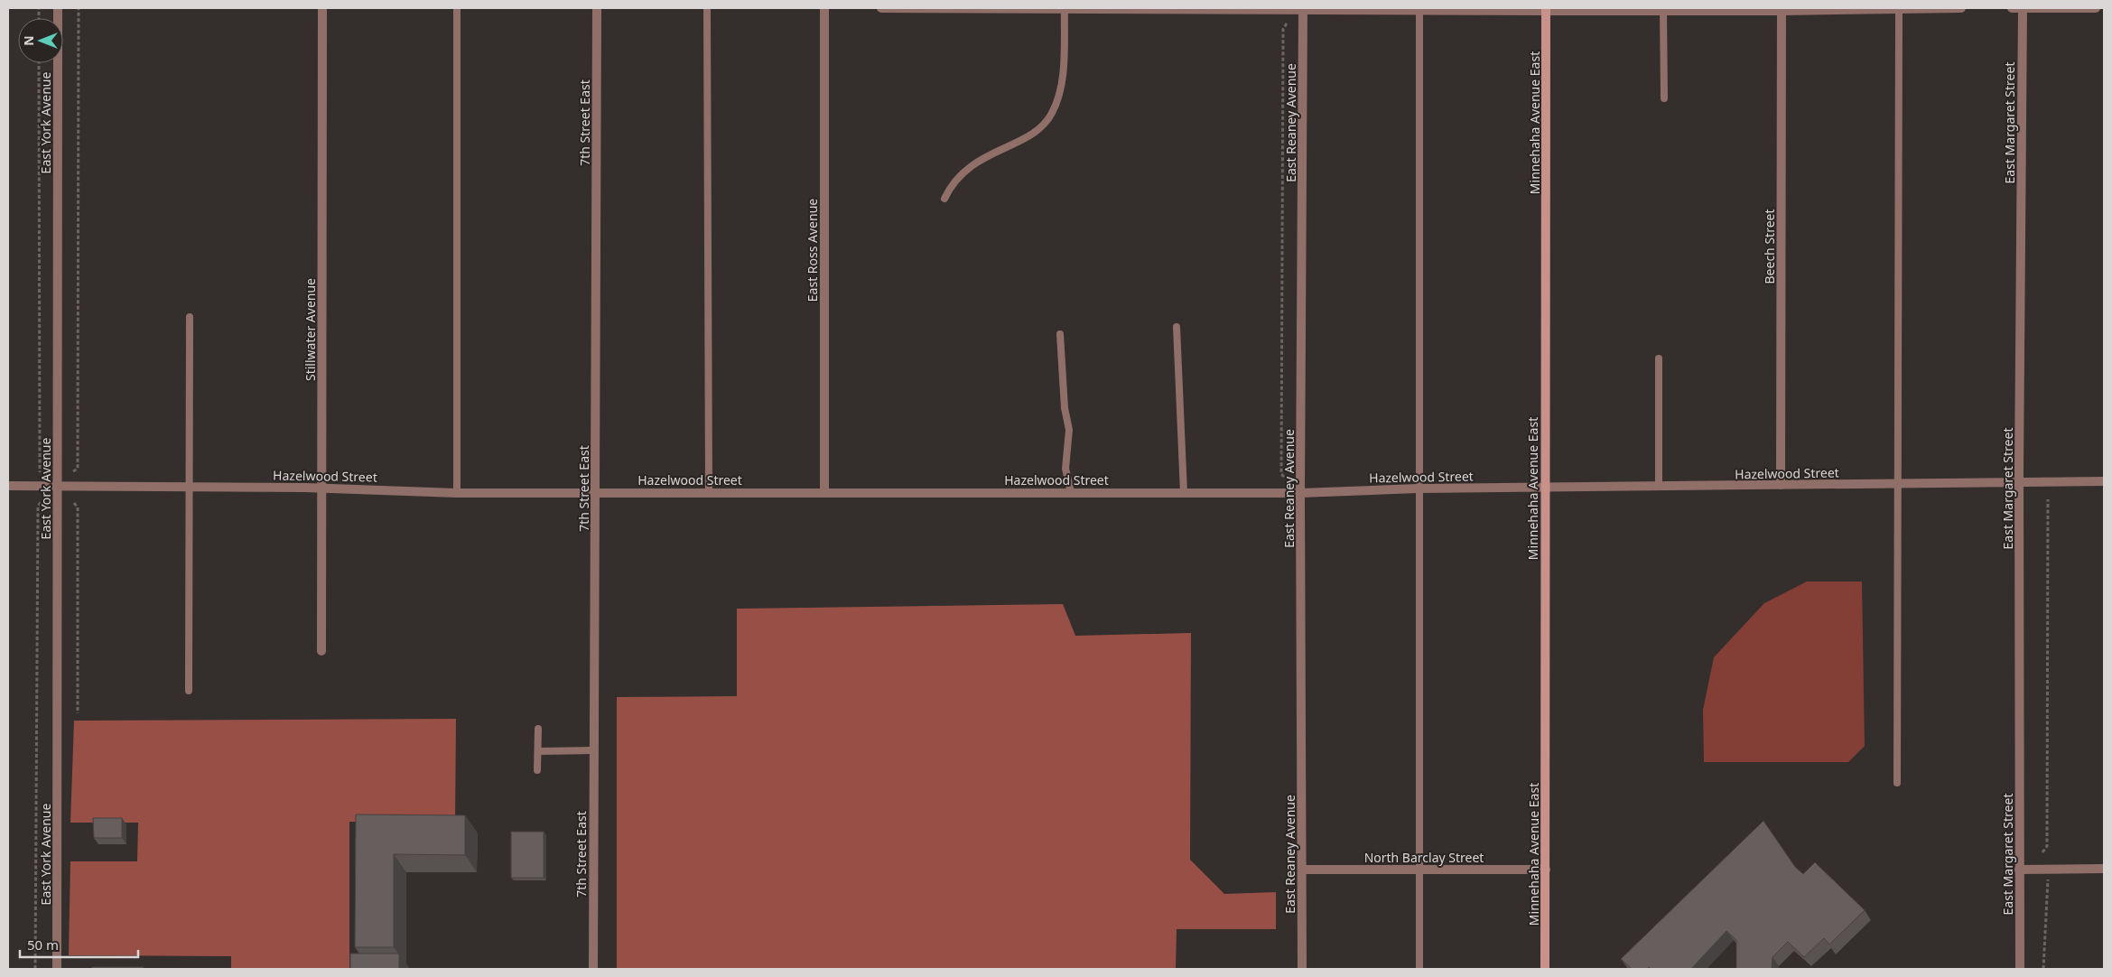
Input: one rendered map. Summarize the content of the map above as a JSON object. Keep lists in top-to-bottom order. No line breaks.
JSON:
{"streets":{"main road":["Minnehaha Avenue East"],"street":["East York Avenue","7th Street East","East Reaney Avenue","East Margaret Street","Beech Street","East Ross Avenue","Stillwater Avenue","Hazelwood Street","North Barclay Street"]},"crossings":[["East York Avenue","Hazelwood Street"],["7th Street East","Hazelwood Street"],["East Reaney Avenue","Hazelwood Street"],["East Reaney Avenue","North Barclay Street"],["Minnehaha Avenue East","Hazelwood Street"],["Minnehaha Avenue East","North Barclay Street"],["East Margaret Street","Hazelwood Street"],["Beech Street","Hazelwood Street"],["East Ross Avenue","Hazelwood Street"],["Stillwater Avenue","Hazelwood Street"]],"scale_bar":"50 m","north":"left"}
